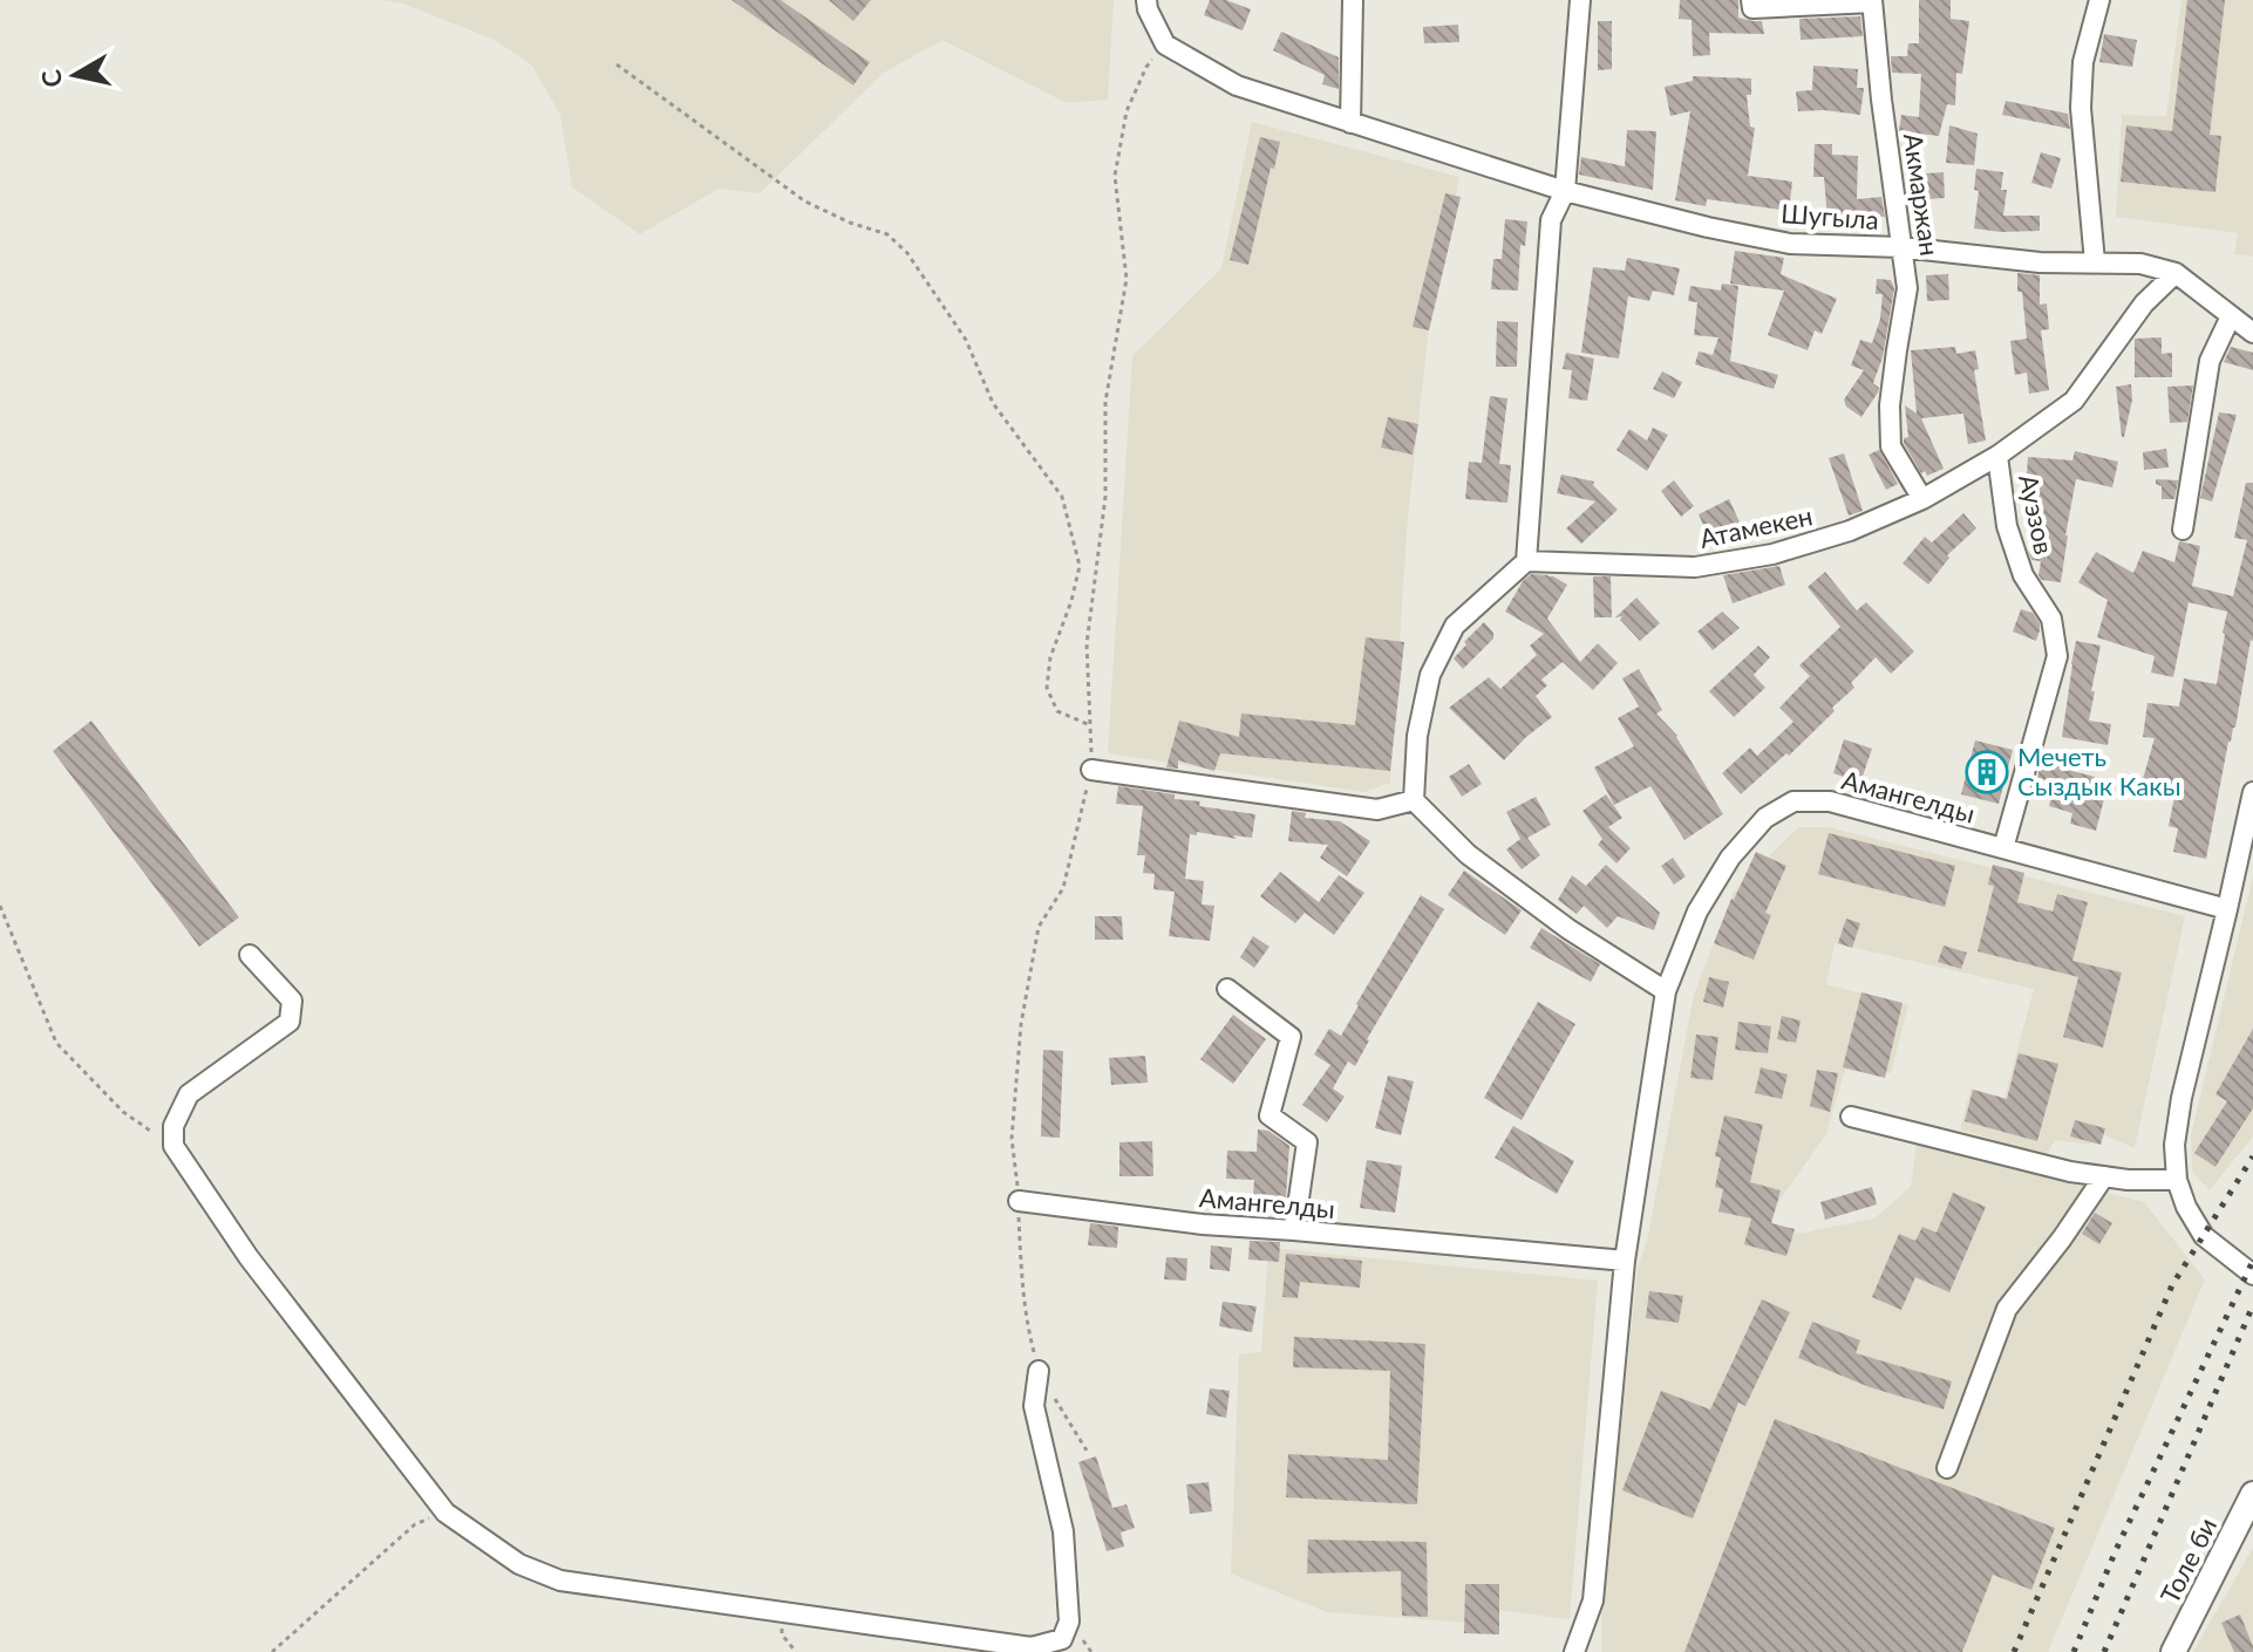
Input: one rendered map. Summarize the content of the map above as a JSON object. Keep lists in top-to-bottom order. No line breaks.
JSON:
{"streets":{"main road":["Толе би"],"street":["Акмаржан","Шугыла","Ауэзов","Атамекен","Амангелды"]},"crossings":[["Акмаржан","Шугыла"],["Акмаржан","Атамекен"],["Ауэзов","Атамекен"],["Ауэзов","Амангелды"]],"places":{"building":["Мечеть Сыздык Какы"]},"north":"left"}
